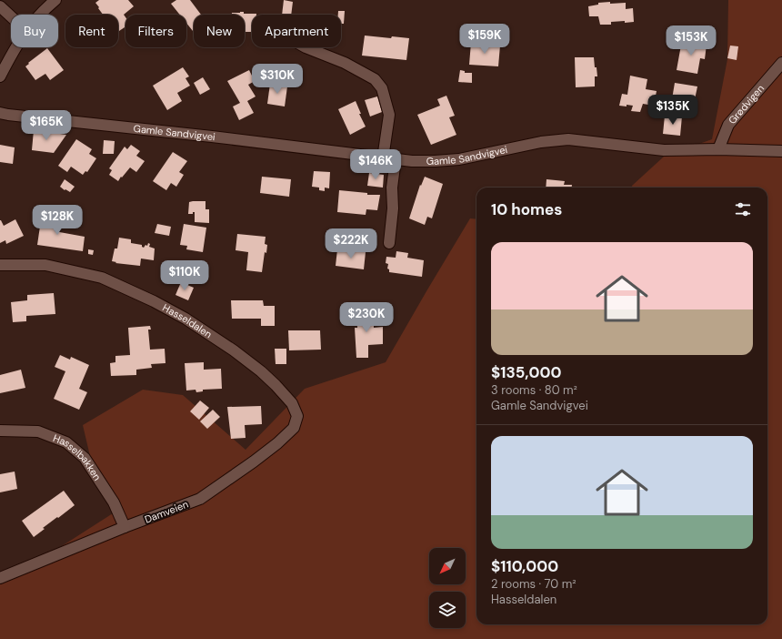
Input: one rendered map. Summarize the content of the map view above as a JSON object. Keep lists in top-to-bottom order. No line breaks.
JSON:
{"streets":{"street":["Grødvigen","Gamle Sandvigvei","Hasseldalen","Hasselbakken","Damveien"]},"crossings":[["Grødvigen","Gamle Sandvigvei"],["Hasseldalen","Damveien"],["Hasselbakken","Damveien"]],"north":"bottom left","page":{"chip":["Buy","Rent","Filters","New","Apartment"],"price":["$159K","$153K","$310K","$135K","$165K","$146K","$128K","$222K","$110K","$230K"],"heading":"10 homes","list":[{"name":"$135,000","note":"3 rooms · 80 m² · Gamle Sandvigvei"},{"name":"$110,000","note":"2 rooms · 70 m² · Hasseldalen"}]}}
